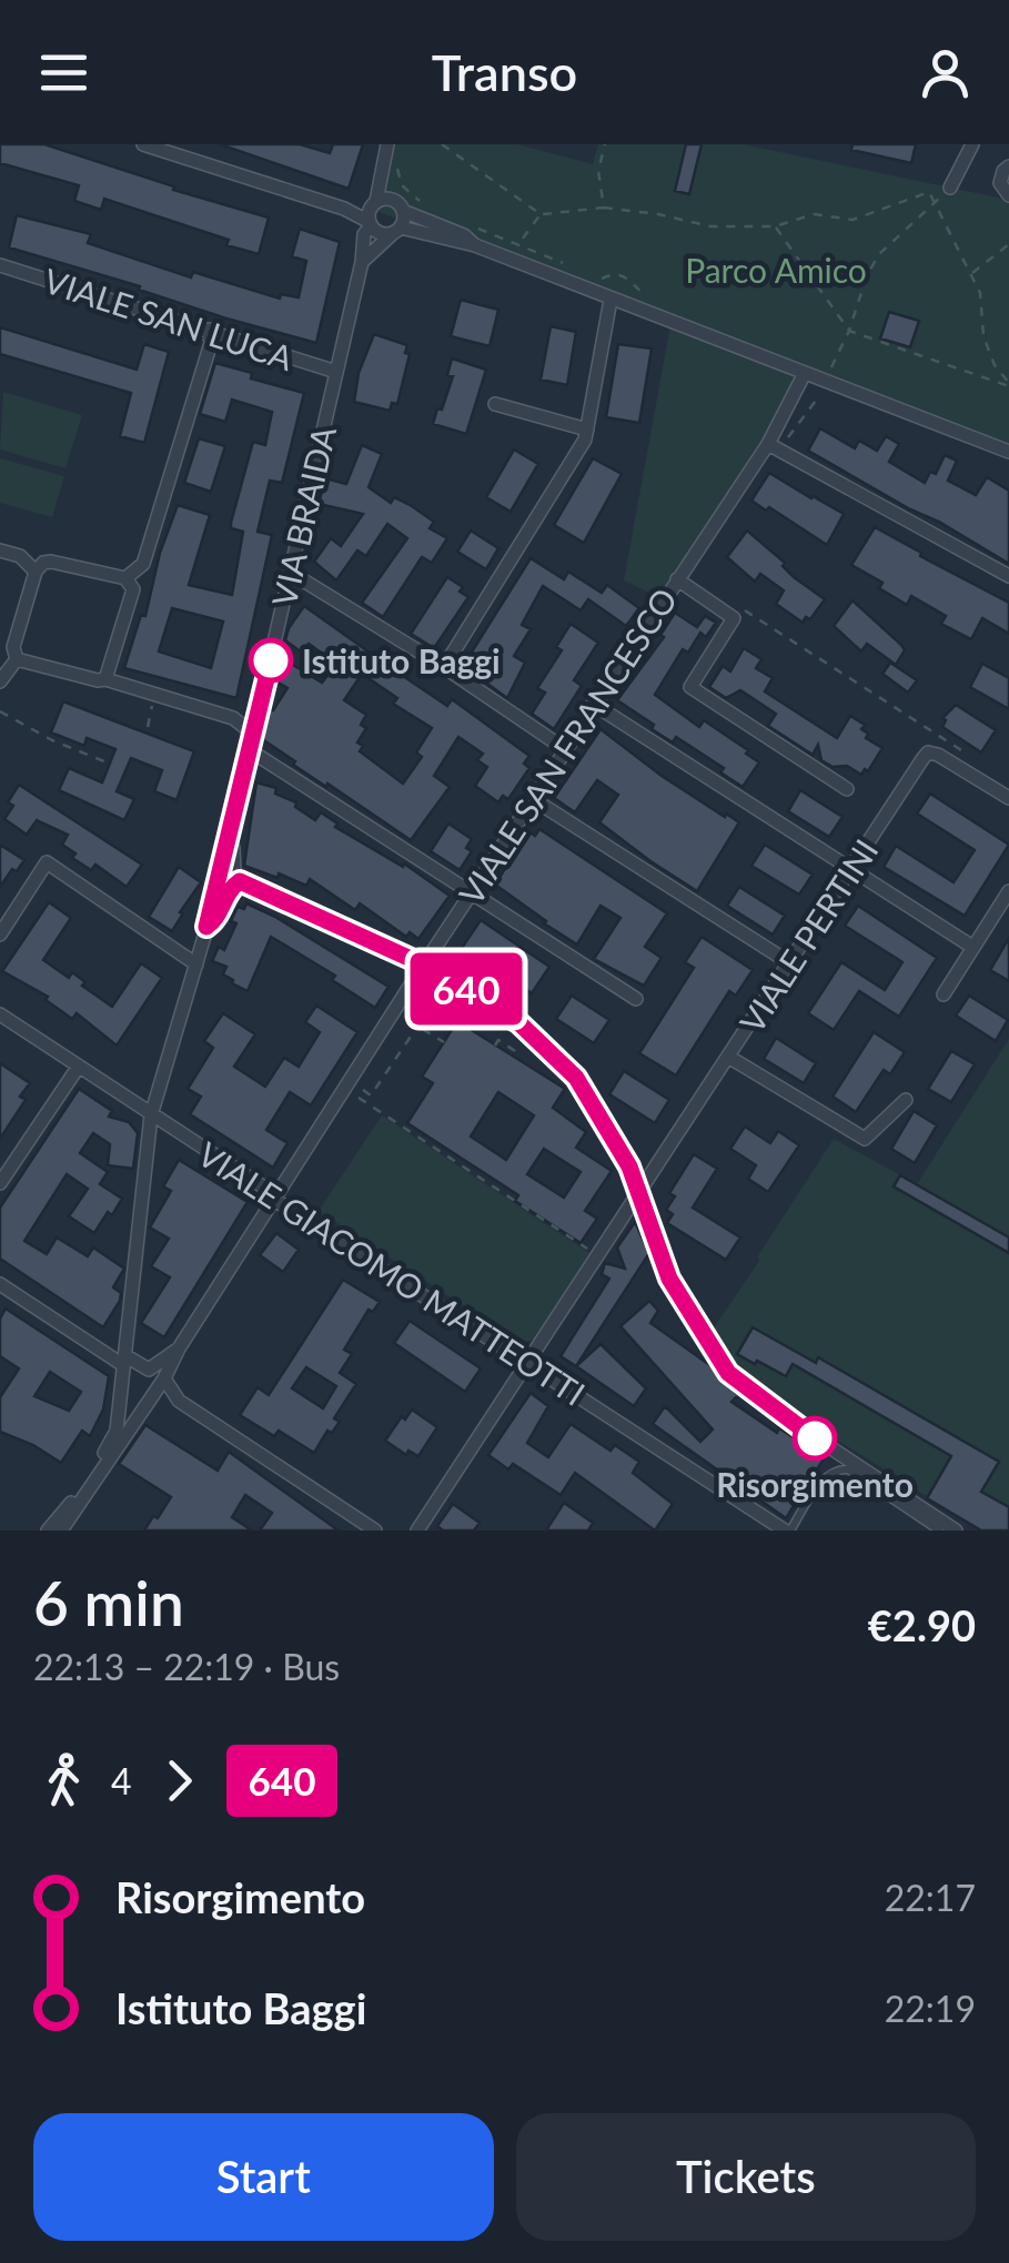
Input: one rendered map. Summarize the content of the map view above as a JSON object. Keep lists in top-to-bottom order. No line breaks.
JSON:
{"streets":{"street":["VIALE SAN LUCA","VIA BRAIDA","VIALE SAN FRANCESCO","VIALE PERTINI","VIALE GIACOMO MATTEOTTI"]},"crossings":[["VIALE SAN LUCA","VIA BRAIDA"],["VIA BRAIDA","VIALE SAN FRANCESCO"],["VIA BRAIDA","VIALE GIACOMO MATTEOTTI"],["VIALE SAN FRANCESCO","VIALE GIACOMO MATTEOTTI"],["VIALE PERTINI","VIALE GIACOMO MATTEOTTI"]],"parks":["Parco Amico"],"places":["Istituto Baggi","Risorgimento"],"lines":["bus line 640"],"page":{"header":"Transo","on_map":"640","heading":["6 min","22:13 – 22:19 · Bus","€2.90"],"legs":["4","640"],"list":[{"name":"Risorgimento","value":"22:17"},{"name":"Istituto Baggi","value":"22:19"}],"buttons":["Start","Tickets"]}}
